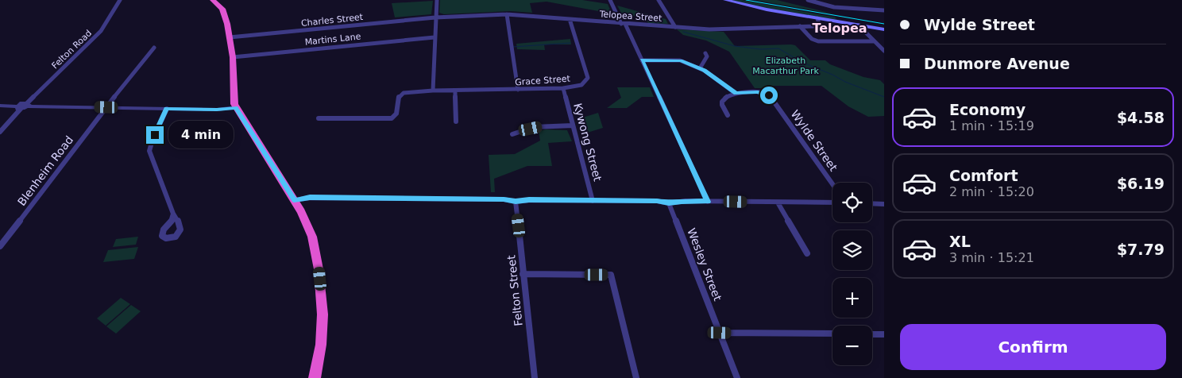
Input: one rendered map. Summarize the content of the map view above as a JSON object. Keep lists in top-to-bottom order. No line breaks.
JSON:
{"streets":{"street":["Telopea Street","Charles Street","Martins Lane","Felton Road","Grace Street","Wylde Street","Kywong Street","Blenheim Road","Wesley Street","Felton Street"]},"crossings":[["Telopea Street","Charles Street"],["Telopea Street","Grace Street"],["Grace Street","Kywong Street"]],"districts":["Telopea"],"parks":["Elizabeth Macarthur Park"],"page":{"banner":["Wylde Street","Dunmore Avenue"],"list":[{"name":"Economy","note":"1 min · 15:19","value":"$4.58"},{"name":"Comfort","note":"2 min · 15:20","value":"$6.19"},{"name":"XL","note":"3 min · 15:21","value":"$7.79"}],"bubble":"4 min","map_buttons":["+","−"],"buttons":"Confirm"}}
